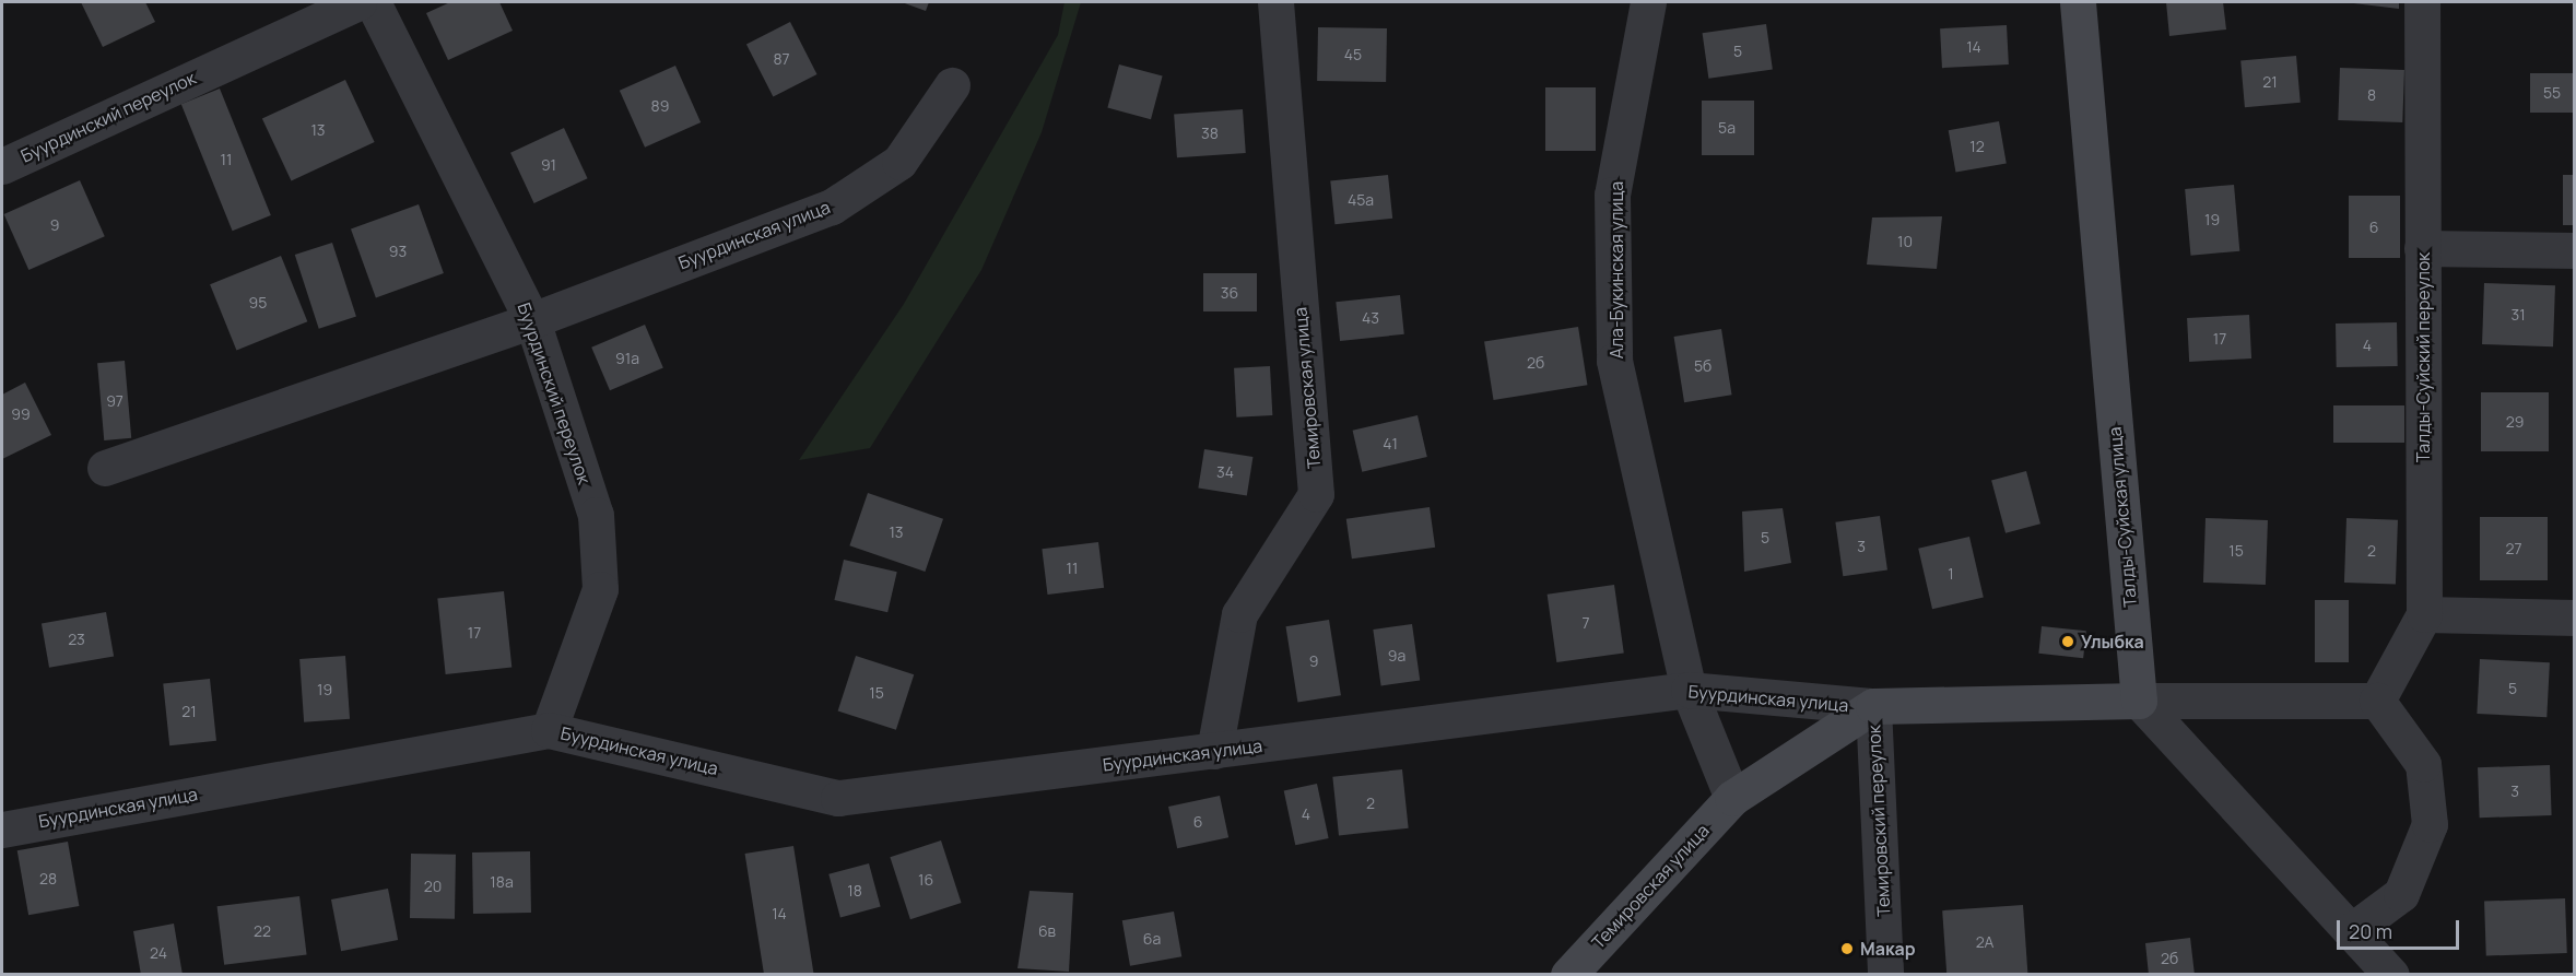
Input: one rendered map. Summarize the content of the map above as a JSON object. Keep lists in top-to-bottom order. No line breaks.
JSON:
{"streets":{"street":["Буурдинский переулок","Буурдинская улица","Ала-Букинская улица","Талды-Суйский переулок","Темировская улица","Талды-Суйская улица","Темировский переулок"]},"crossings":[["Буурдинский переулок","Буурдинская улица"],["Буурдинская улица","Ала-Букинская улица"],["Буурдинская улица","Талды-Суйский переулок"],["Буурдинская улица","Темировская улица"],["Буурдинская улица","Талды-Суйская улица"],["Буурдинская улица","Темировский переулок"],["Темировская улица","Темировский переулок"]],"places":["Улыбка","Макар"],"house_numbers":["14","5","45","87","21","55","8","89","5а","13","38","12","11","91","45а","19","9","6","10","93","36","95","31","43","17","4","91а","2б","5б","97","99","29","41","34","13","5","3","27","15","2","11","1","7","17","23","9а","9","5","19","15","21","3","2","4","6","28","16","18а","20","18","14","22","6в","6а","2А","24","2б"],"scale_bar":"20 m"}
